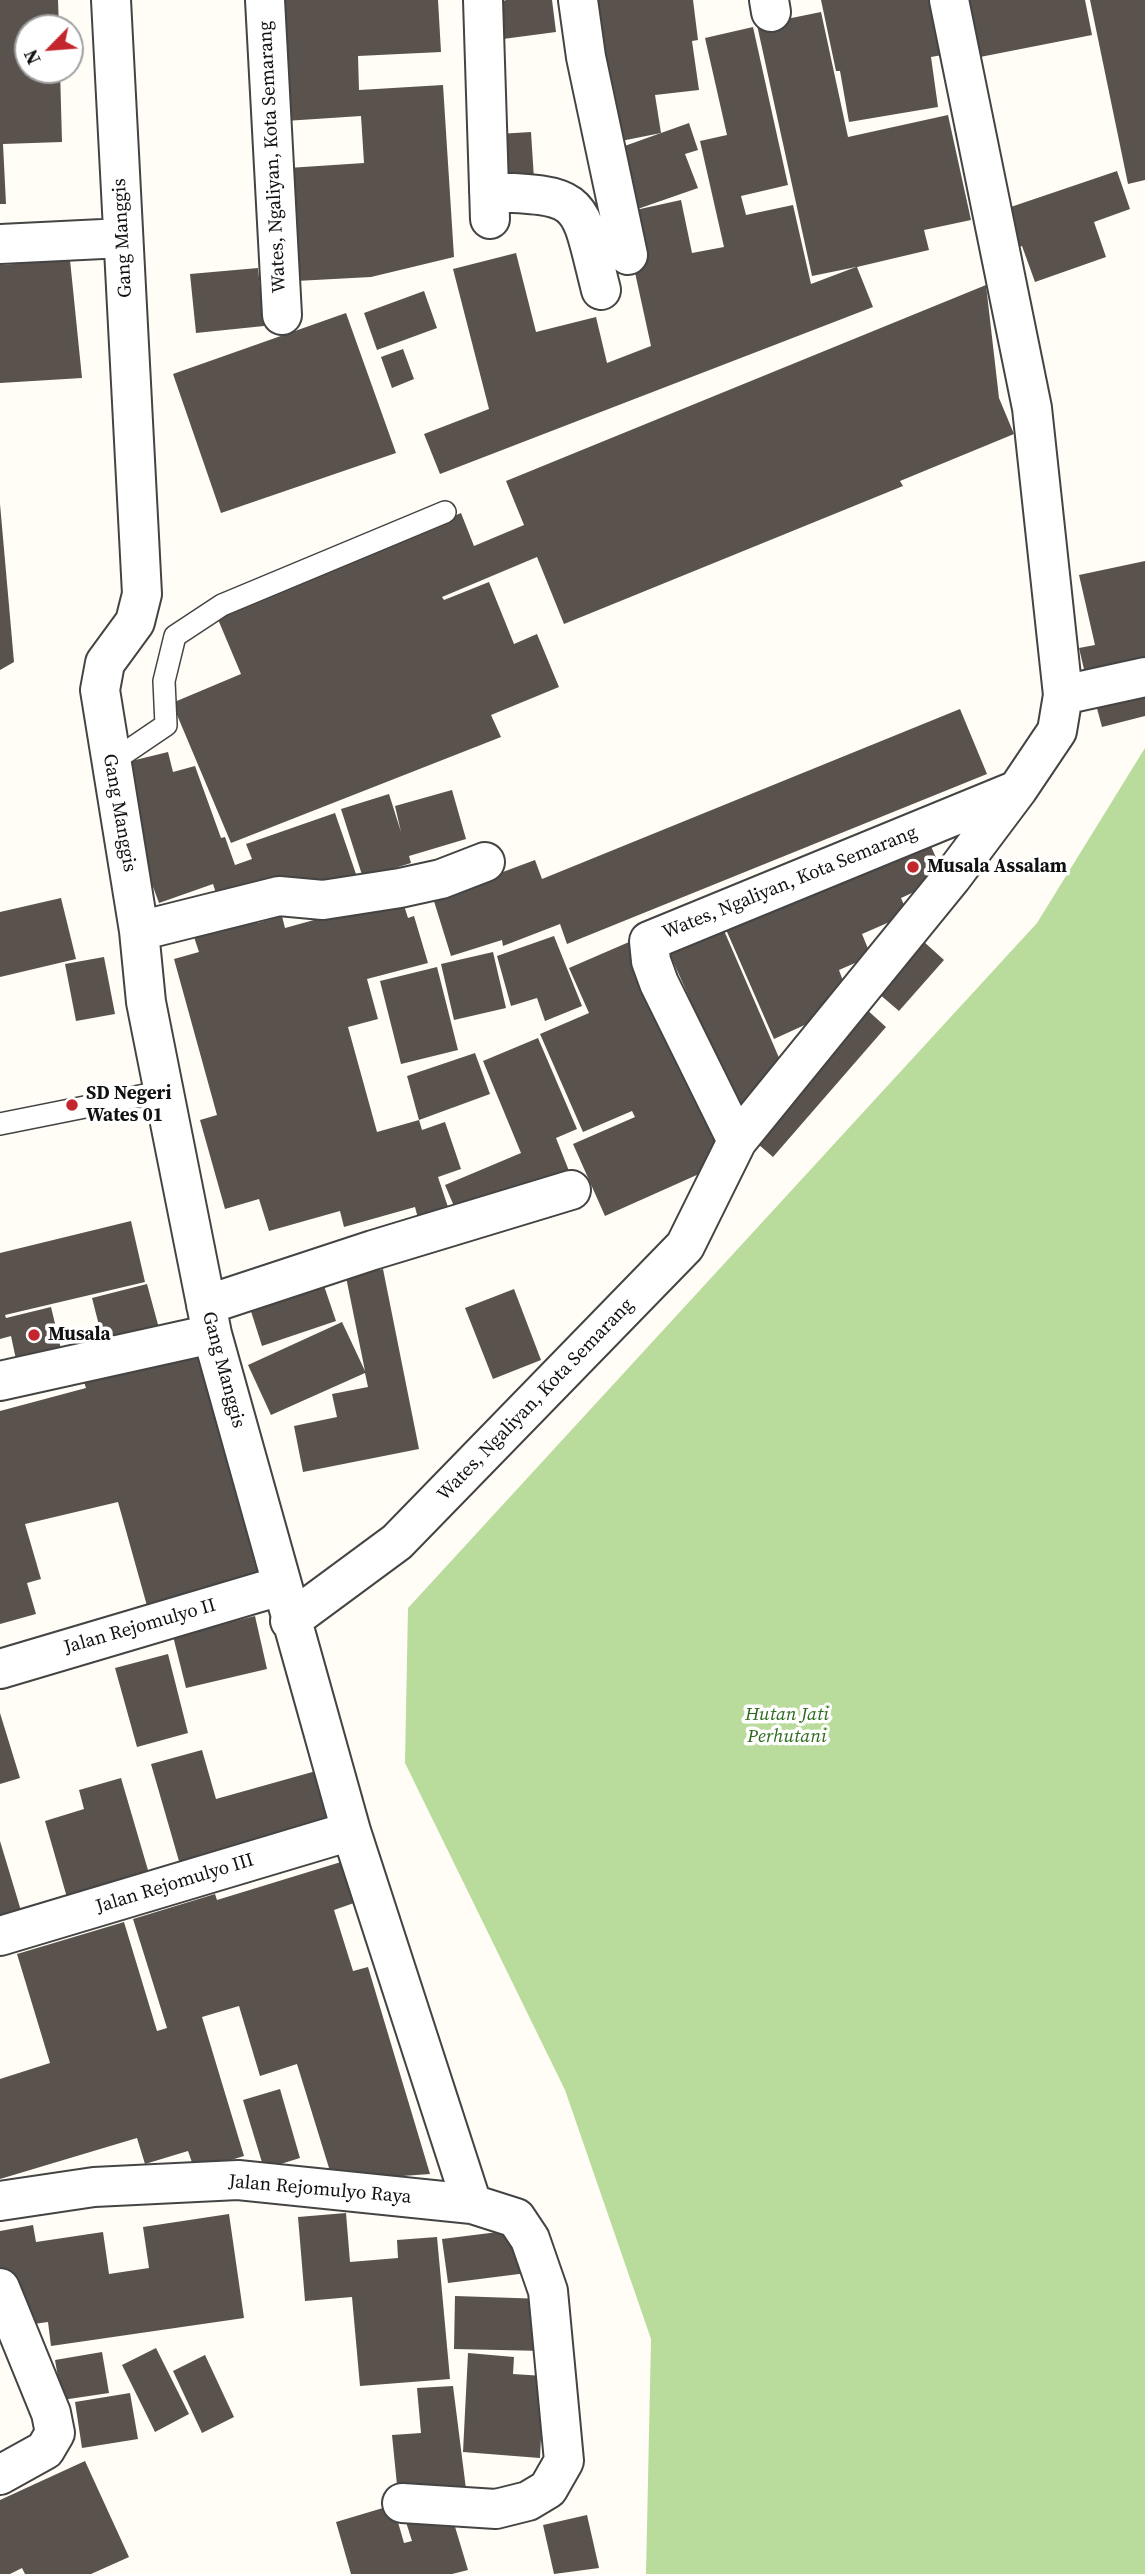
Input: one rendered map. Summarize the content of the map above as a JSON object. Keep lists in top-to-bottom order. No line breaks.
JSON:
{"streets":{"street":["Wates, Ngaliyan, Kota Semarang","Gang Manggis","Jalan Rejomulyo II","Jalan Rejomulyo III","Jalan Rejomulyo Raya"]},"crossings":[["Wates, Ngaliyan, Kota Semarang","Gang Manggis"],["Wates, Ngaliyan, Kota Semarang","Jalan Rejomulyo II"],["Gang Manggis","Jalan Rejomulyo II"],["Gang Manggis","Jalan Rejomulyo III"],["Gang Manggis","Jalan Rejomulyo Raya"]],"parks":["Hutan Jati Perhutani"],"places":["Musala Assalam","SD Negeri Wates 01","Musala"],"north":"bottom left"}
